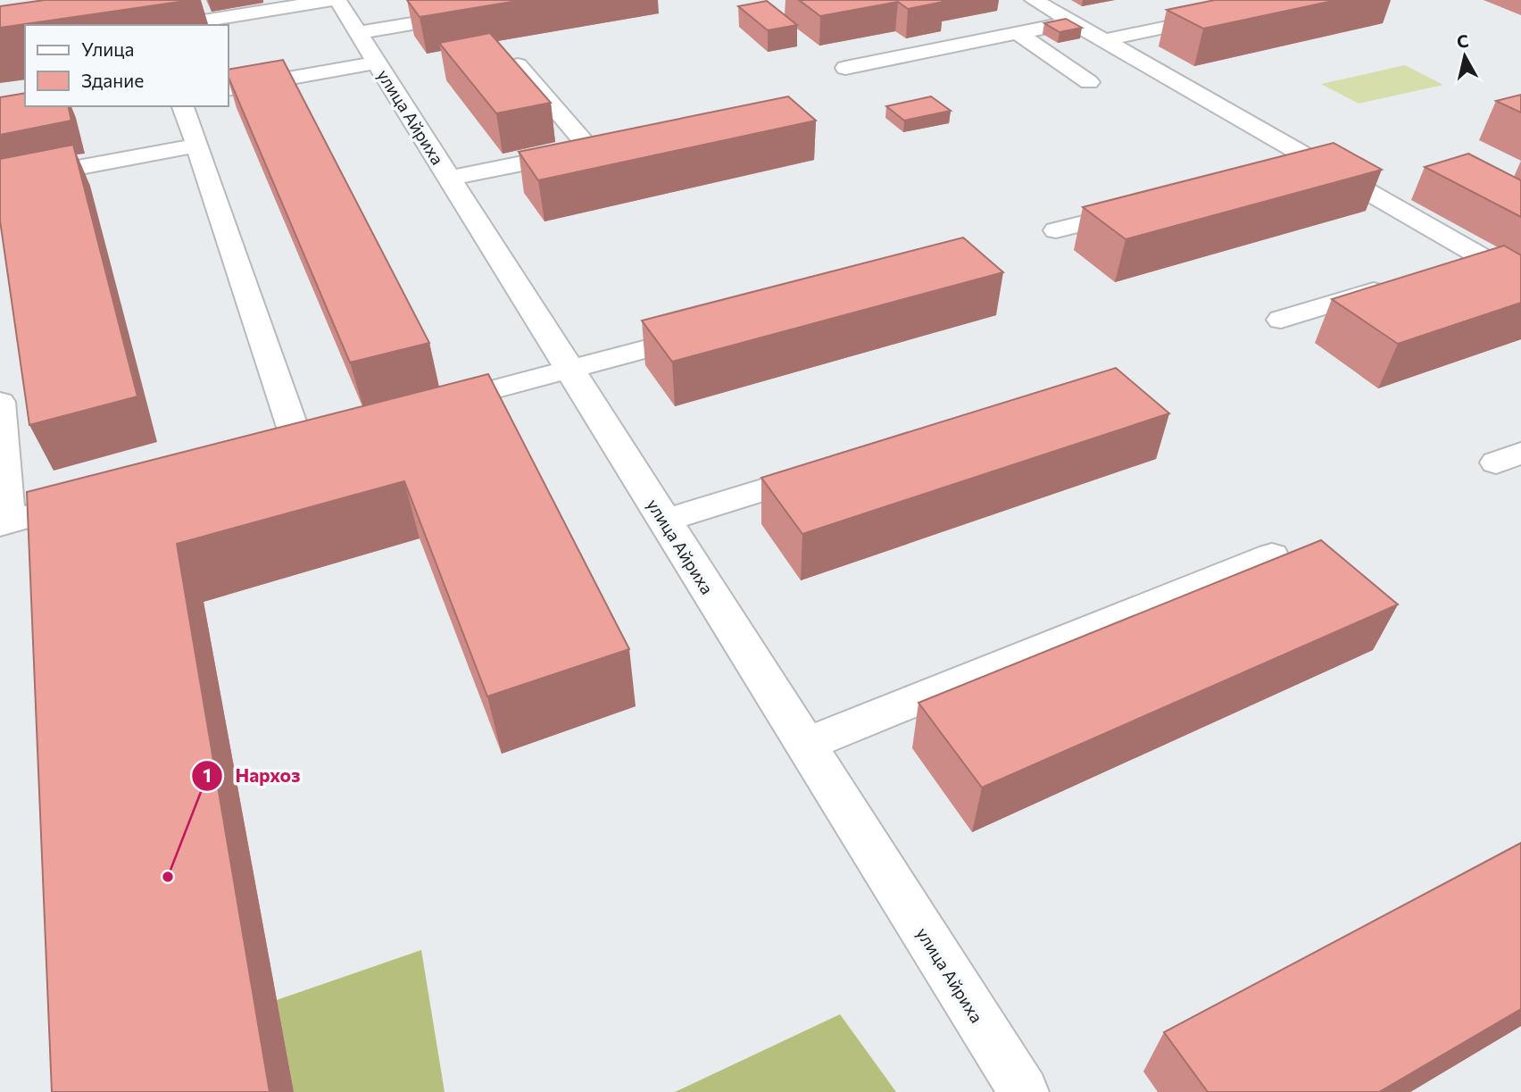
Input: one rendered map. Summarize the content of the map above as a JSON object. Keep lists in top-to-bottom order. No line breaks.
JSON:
{"streets":{"street":["улица Айриха"]},"places":["Нархоз"],"legend":["Улица","Здание"],"north":"top"}
